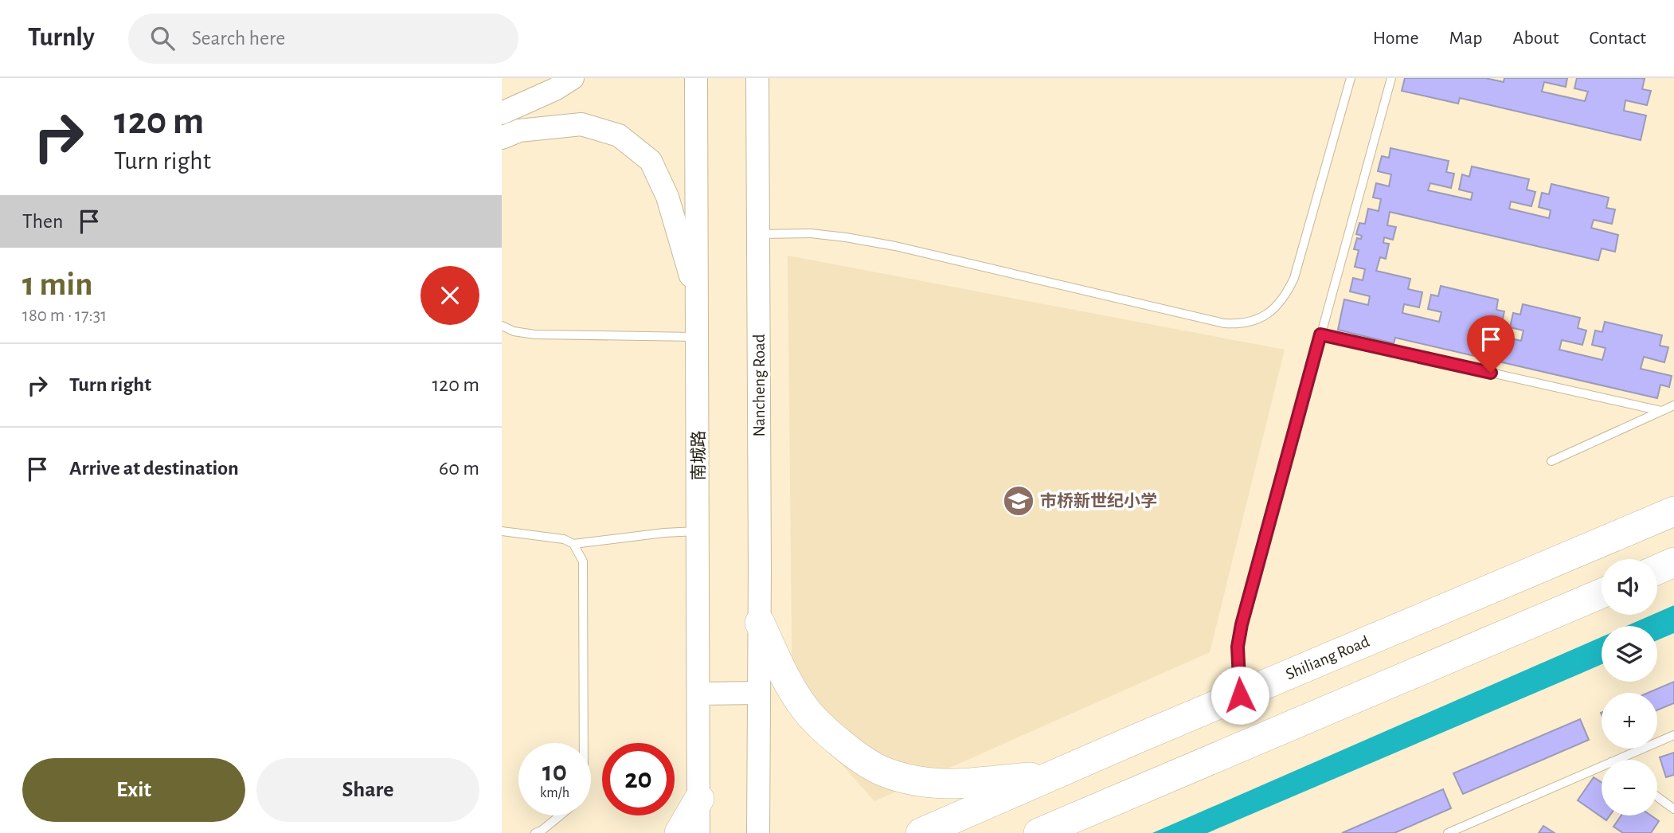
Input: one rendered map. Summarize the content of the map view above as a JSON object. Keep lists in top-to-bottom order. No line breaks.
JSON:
{"streets":{"highway":["Shiliang Road"],"street":["Nancheng Road","南城路"]},"places":{"school or university":["市桥新世纪小学"]},"page":{"header":"Turnly","search":"Search here","nav":["Home","Map","About","Contact"],"turn":["120 m","Turn right"],"then":"Then","heading":["1 min","180 m · 17:31"],"list":[{"name":"Turn right","value":"120 m"},{"name":"Arrive at destination","value":"60 m"}],"map_buttons":["+","−"],"speed":"10 km/h","limit":"20","buttons":["Exit","Share"]}}
